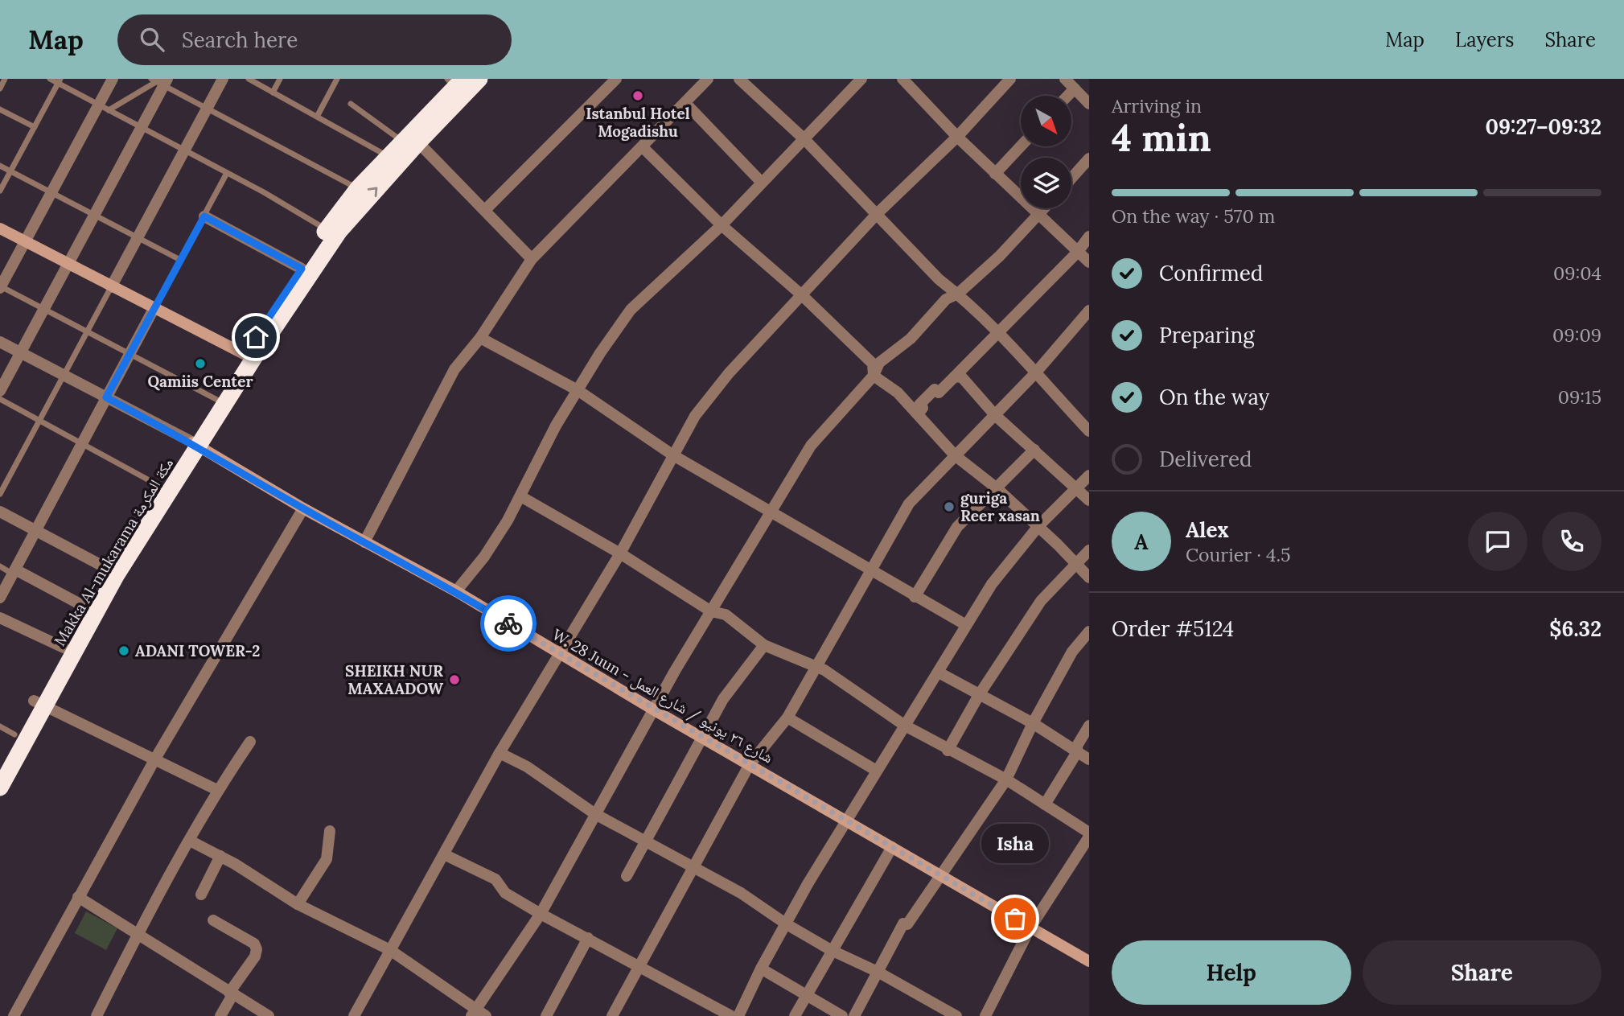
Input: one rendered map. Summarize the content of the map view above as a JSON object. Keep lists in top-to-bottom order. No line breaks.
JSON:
{"streets":{"highway":["Makka Al-mukarama مكة المكرمة"],"street":["W. 28 Juun - شارع ٢٦ يونيو / شارع العمل"]},"crossings":[["Makka Al-mukarama مكة المكرمة","W. 28 Juun - شارع ٢٦ يونيو / شارع العمل"]],"places":["Istanbul Hotel Mogadishu","Qamiis Center","guriga Reer xasan","ADANI TOWER-2","SHEIKH NUR MAXAADOW","Isha"],"north":"bottom right","page":{"header":"Map","search":"Search here","nav":["Map","Layers","Share"],"heading":["4 min","Arriving in","09:27–09:32"],"panel":["Alex","Courier · 4.5","Order #5124","$6.32"],"bar":"On the way · 570 m","list":[["Confirmed","09:04"],["Preparing","09:09"],["On the way","09:15"],"Delivered"],"round":"A","bubble":"Isha","buttons":["Help","Share"]}}
